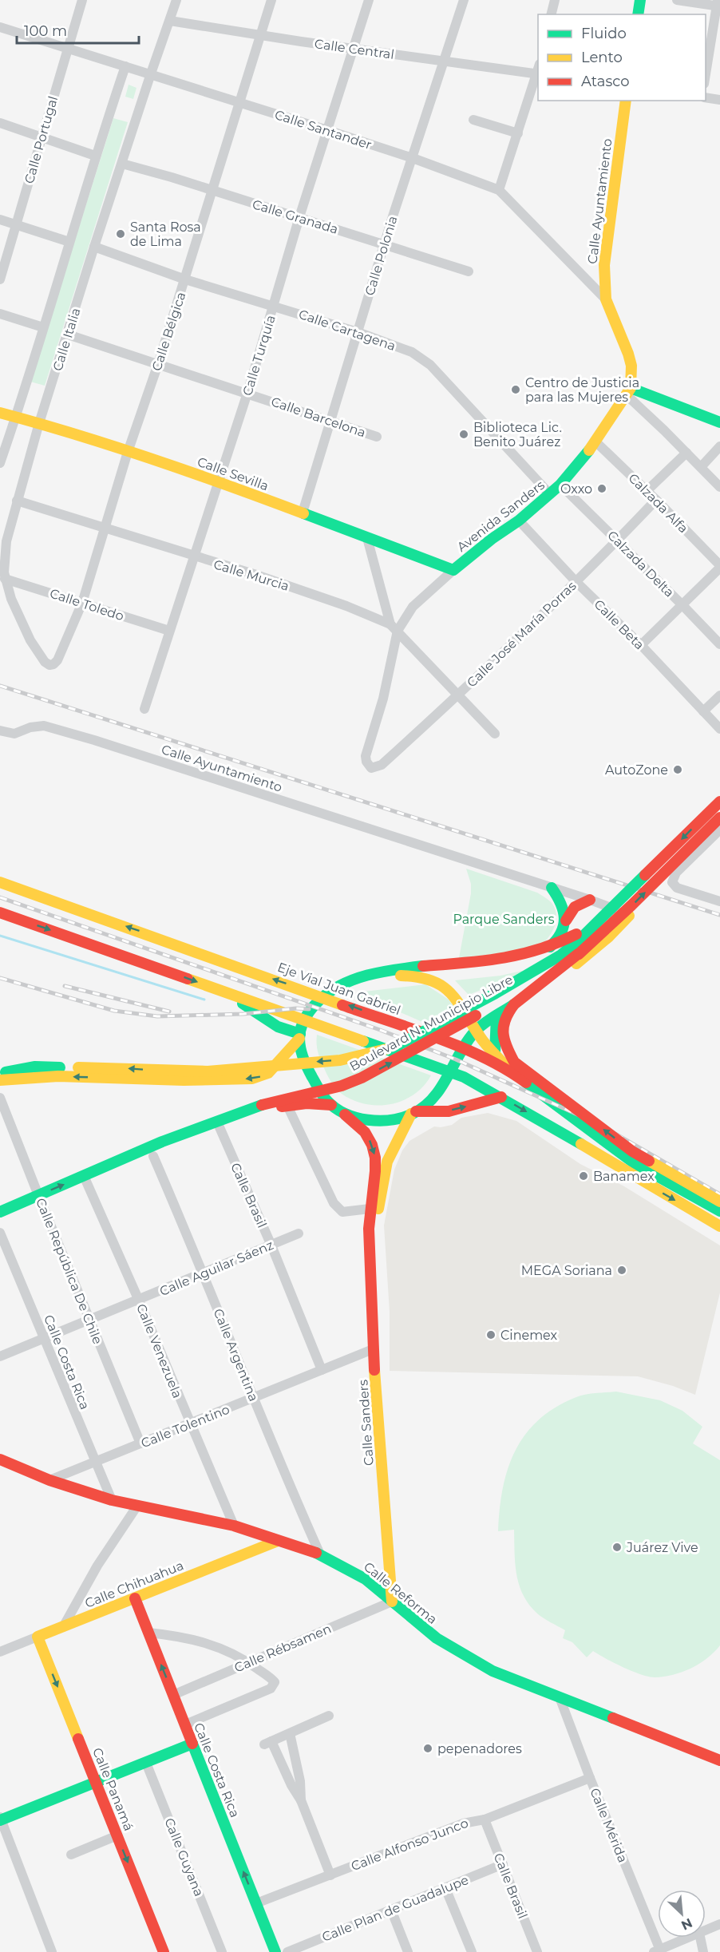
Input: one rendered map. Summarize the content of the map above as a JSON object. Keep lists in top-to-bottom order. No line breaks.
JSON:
{"streets":{"main road":["Calle Ayuntamiento","Calle Sevilla","Avenida Sanders","Eje Vial Juan Gabriel","Boulevard N. Municipio Libre","Calle Costa Rica","Calle Sanders","Calle Chihuahua","Calle Reforma","Calle Panamá"],"street":["Calle Central","Calle Santander","Calle Portugal","Calle Granada","Calle Polonia","Calle Cartagena","Calle Bélgica","Calle Italia","Calle Turquía","Calle Barcelona","Calzada Alfa","Calzada Delta","Calle Murcia","Calle Toledo","Calle Beta","Calle José María Porras","Calle Brasil","Calle Aguilar Sáenz","Calle República De Chile","Calle Venezuela","Calle Argentina","Calle Tolentino","Calle Rébsamen","Calle Mérida","Calle Alfonso Junco","Calle Guyana","Calle Plan de Guadalupe"]},"crossings":[["Calle Central","Calle Polonia"],["Calle Central","Calle Bélgica"],["Calle Central","Calle Italia"],["Calle Central","Calle Turquía"],["Calle Santander","Calle Portugal"],["Calle Santander","Calle Ayuntamiento"],["Calle Santander","Calle Polonia"],["Calle Santander","Calle Bélgica"],["Calle Santander","Calle Italia"],["Calle Santander","Calle Turquía"],["Calle Ayuntamiento","Avenida Sanders"],["Calle Granada","Calle Polonia"],["Calle Granada","Calle Bélgica"],["Calle Granada","Calle Italia"],["Calle Granada","Calle Turquía"],["Calle Polonia","Calle Cartagena"],["Calle Polonia","Calle Barcelona"],["Calle Polonia","Calle Sevilla"],["Calle Cartagena","Calle Bélgica"],["Calle Cartagena","Calle Italia"],["Calle Cartagena","Calle Turquía"],["Calle Cartagena","Avenida Sanders"],["Calle Bélgica","Calle Italia"],["Calle Bélgica","Calle Barcelona"],["Calle Bélgica","Calle Sevilla"],["Calle Bélgica","Calle Murcia"],["Calle Bélgica","Calle Toledo"],["Calle Italia","Calle Barcelona"],["Calle Italia","Calle Sevilla"],["Calle Italia","Calle Murcia"],["Calle Italia","Calle Toledo"],["Calle Turquía","Calle Barcelona"],["Calle Turquía","Calle Sevilla"],["Calle Turquía","Calle Murcia"],["Calle Turquía","Calle Toledo"],["Calle Sevilla","Avenida Sanders"],["Calzada Alfa","Avenida Sanders"],["Calzada Alfa","Calle José María Porras"],["Avenida Sanders","Calzada Delta"],["Avenida Sanders","Calle Beta"],["Calzada Delta","Calle José María Porras"],["Calle Murcia","Calle José María Porras"],["Calle Beta","Calle José María Porras"],["Boulevard N. Municipio Libre","Calle República De Chile"],["Boulevard N. Municipio Libre","Calle Venezuela"],["Calle Brasil","Calle Aguilar Sáenz"],["Calle Brasil","Calle Tolentino"],["Calle Brasil","Calle Alfonso Junco"],["Calle Brasil","Calle Plan de Guadalupe"],["Calle Aguilar Sáenz","Calle República De Chile"],["Calle Aguilar Sáenz","Calle Venezuela"],["Calle Aguilar Sáenz","Calle Argentina"],["Calle Aguilar Sáenz","Calle Costa Rica"],["Calle República De Chile","Calle Tolentino"],["Calle Venezuela","Calle Tolentino"],["Calle Venezuela","Calle Reforma"],["Calle Argentina","Calle Tolentino"],["Calle Argentina","Calle Reforma"],["Calle Costa Rica","Calle Tolentino"],["Calle Costa Rica","Calle Chihuahua"],["Calle Costa Rica","Calle Reforma"],["Calle Costa Rica","Calle Rébsamen"],["Calle Costa Rica","Calle Alfonso Junco"],["Calle Sanders","Calle Tolentino"],["Calle Sanders","Calle Reforma"],["Calle Sanders","Calle Rébsamen"],["Calle Tolentino","Calle Reforma"],["Calle Chihuahua","Calle Reforma"],["Calle Chihuahua","Calle Panamá"],["Calle Reforma","Calle Rébsamen"],["Calle Reforma","Calle Mérida"],["Calle Mérida","Calle Alfonso Junco"]],"one_way":["Calle Panamá"],"parks":["Parque Sanders"],"places":["Santa Rosa de Lima","Centro de Justicia para las Mujeres","Biblioteca Lic. Benito Juárez","Oxxo","AutoZone","Banamex","MEGA Soriana","Cinemex","Juárez Vive","pepenadores"],"legend":["Fluido","Lento","Atasco"],"scale_bar":"100 m","north":"bottom right"}
